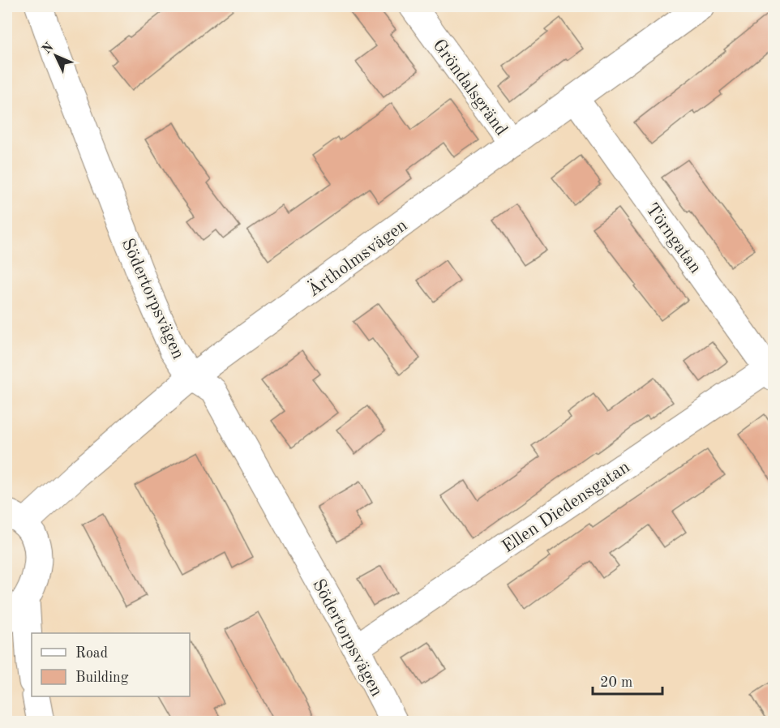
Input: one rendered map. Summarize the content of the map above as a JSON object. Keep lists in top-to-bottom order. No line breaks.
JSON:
{"streets":{"street":["Gröndalsgränd","Törngatan","Ärtholmsvägen","Södertorpsvägen","Ellen Diedensgatan"]},"crossings":[["Gröndalsgränd","Ärtholmsvägen"],["Törngatan","Ärtholmsvägen"],["Törngatan","Ellen Diedensgatan"],["Ärtholmsvägen","Södertorpsvägen"],["Södertorpsvägen","Ellen Diedensgatan"]],"legend":["Road","Building"],"scale_bar":"20 m","north":"top left"}
